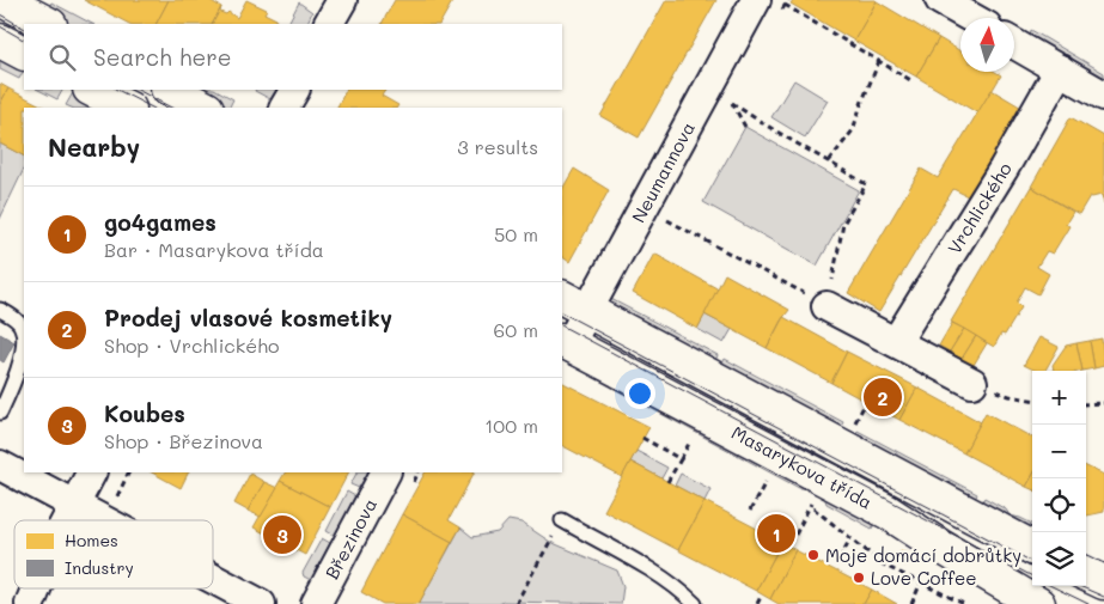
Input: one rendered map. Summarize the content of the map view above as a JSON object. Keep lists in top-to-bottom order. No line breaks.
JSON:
{"streets":{"street":["Neumannova","Vrchlického","Masarykova třída","Březinova"]},"crossings":[["Neumannova","Masarykova třída"]],"places":["Moje domácí dobrůtky","Love Coffee"],"legend":["Homes","Industry"],"north":"top","page":{"search":"Search here","heading":["Nearby","3 results"],"list":[{"mark":"1","name":"go4games","note":"Bar · Masarykova třída","value":"50 m"},{"mark":"2","name":"Prodej vlasové kosmetiky","note":"Shop · Vrchlického","value":"60 m"},{"mark":"3","name":"Koubes","note":"Shop · Březinova","value":"100 m"}],"map_buttons":["+","−"],"pins":["2","1","3"]}}
